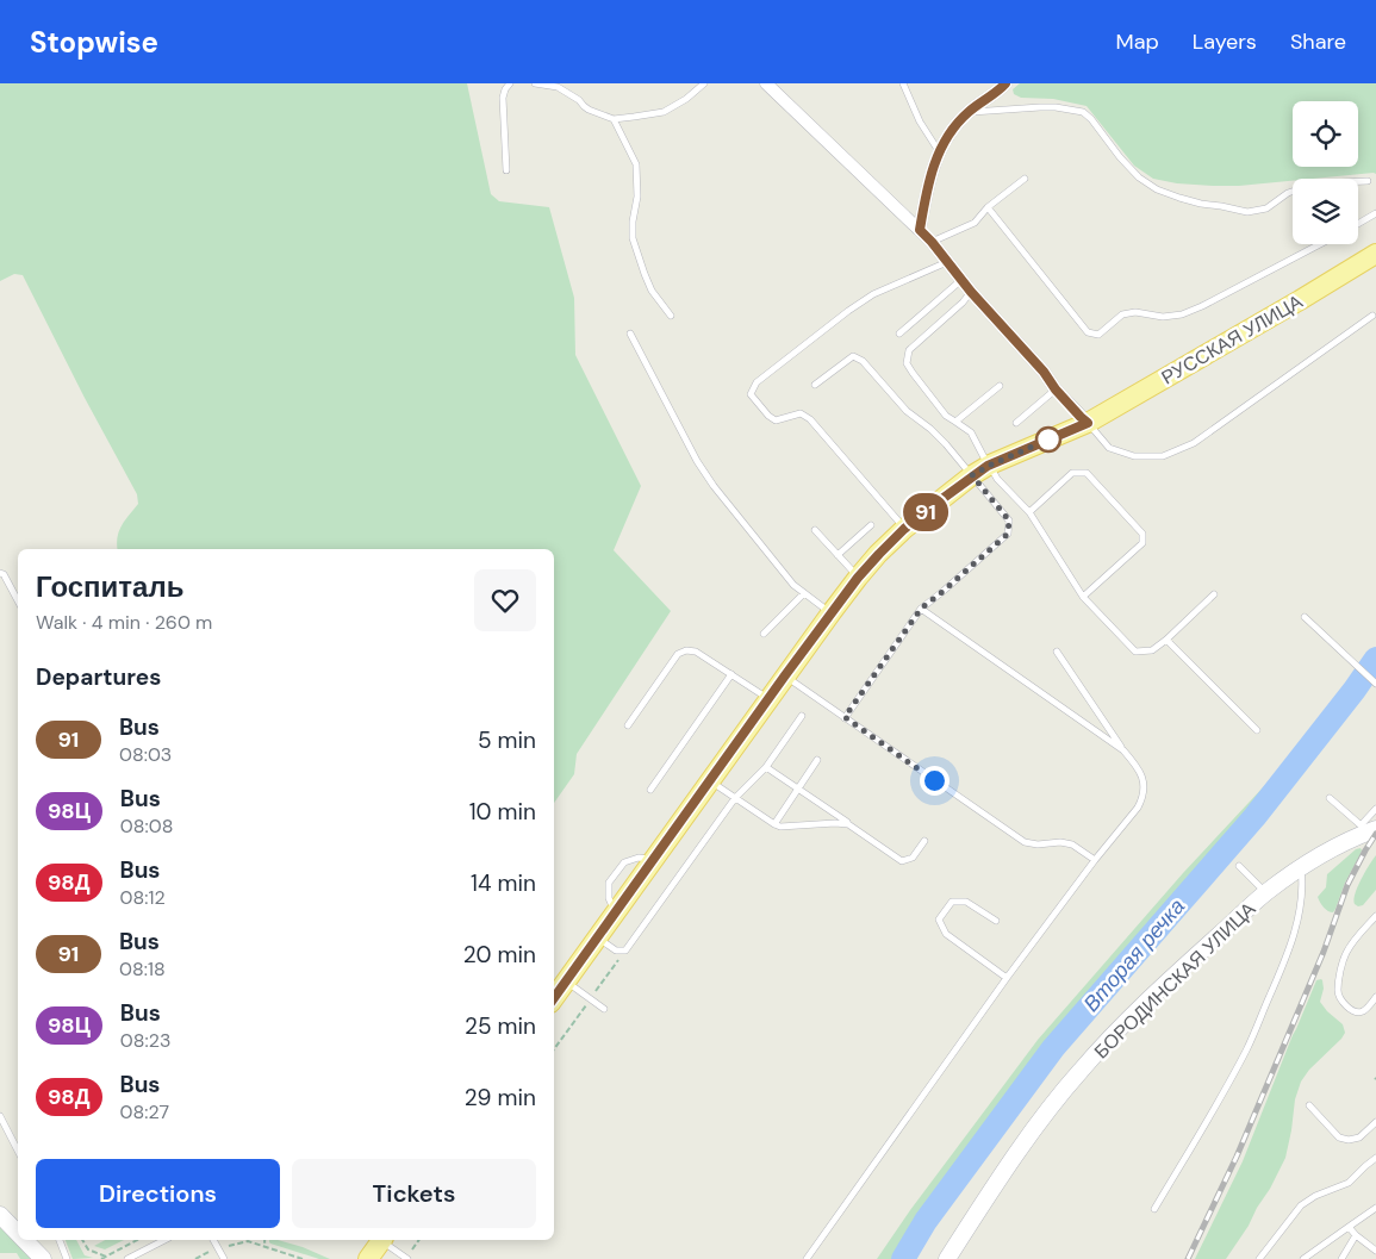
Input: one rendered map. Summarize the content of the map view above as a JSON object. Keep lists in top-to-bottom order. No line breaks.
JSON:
{"streets":{"main road":["РУССКАЯ УЛИЦА","БОРОДИНСКАЯ УЛИЦА"]},"water":["Вторая речка"],"lines":["bus line 91"],"page":{"header":"Stopwise","nav":["Map","Layers","Share"],"on_map":"91","heading":[["Госпиталь","Walk · 4 min · 260 m"],"Departures"],"list":[{"mark":"91","name":"Bus","note":"08:03","value":"5 min"},{"mark":"98Ц","name":"Bus","note":"08:08","value":"10 min"},{"mark":"98Д","name":"Bus","note":"08:12","value":"14 min"},{"mark":"91","name":"Bus","note":"08:18","value":"20 min"},{"mark":"98Ц","name":"Bus","note":"08:23","value":"25 min"},{"mark":"98Д","name":"Bus","note":"08:27","value":"29 min"}],"buttons":["Directions","Tickets"]}}
